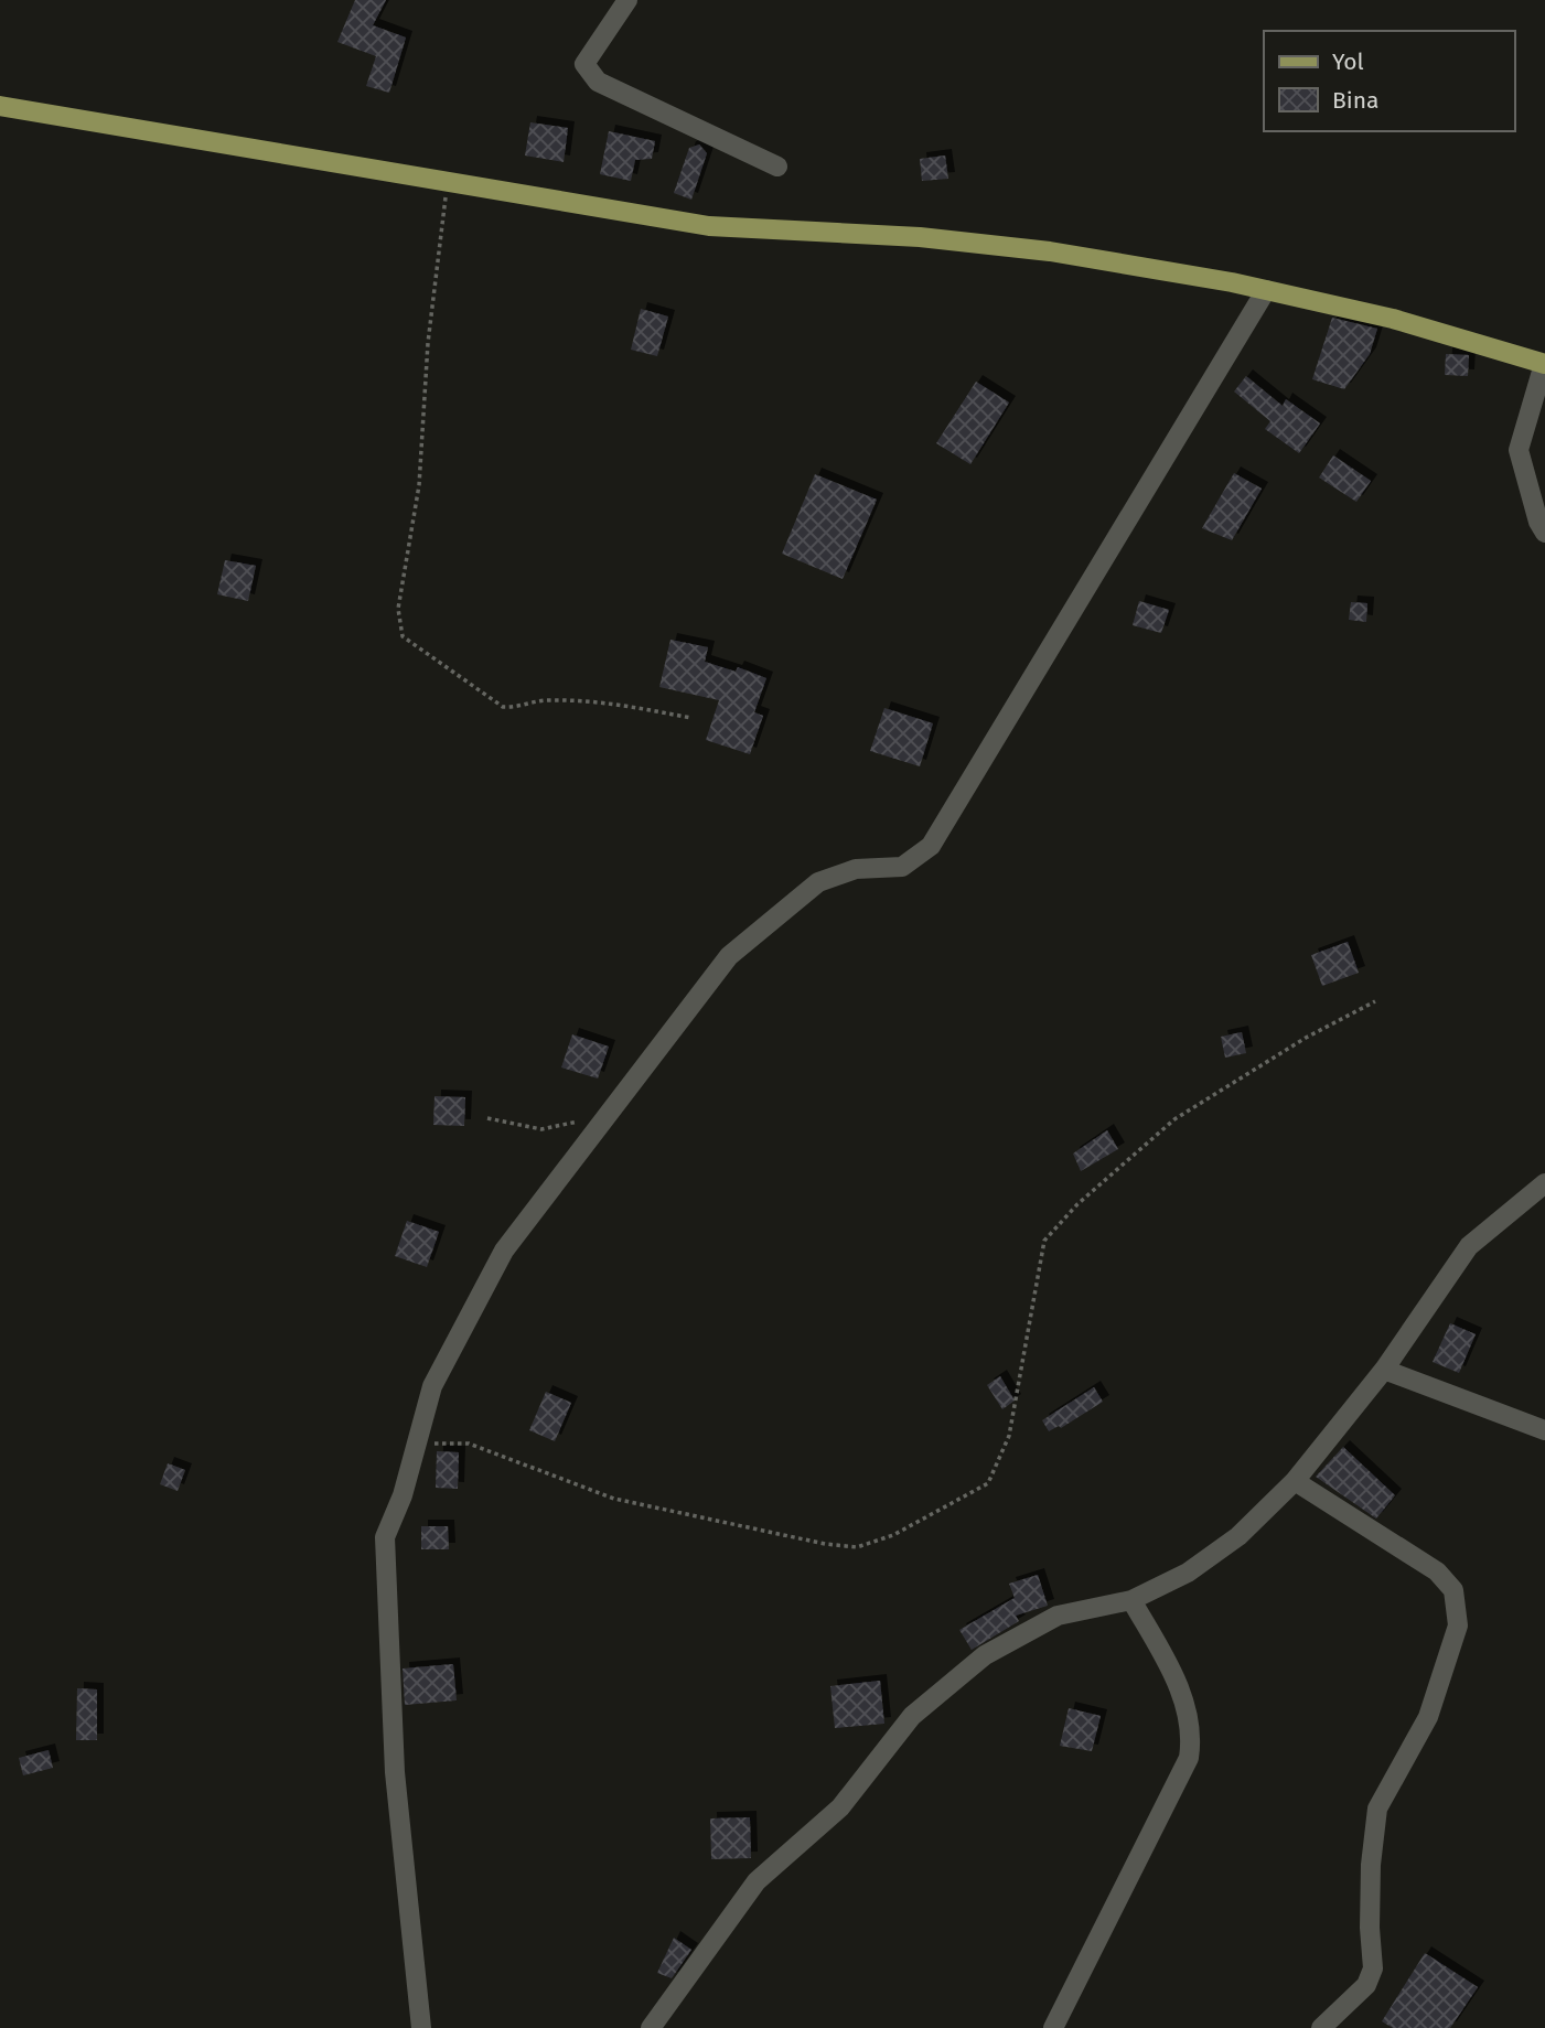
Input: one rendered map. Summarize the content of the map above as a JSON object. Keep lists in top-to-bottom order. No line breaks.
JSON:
{"legend":["Yol","Bina"]}
